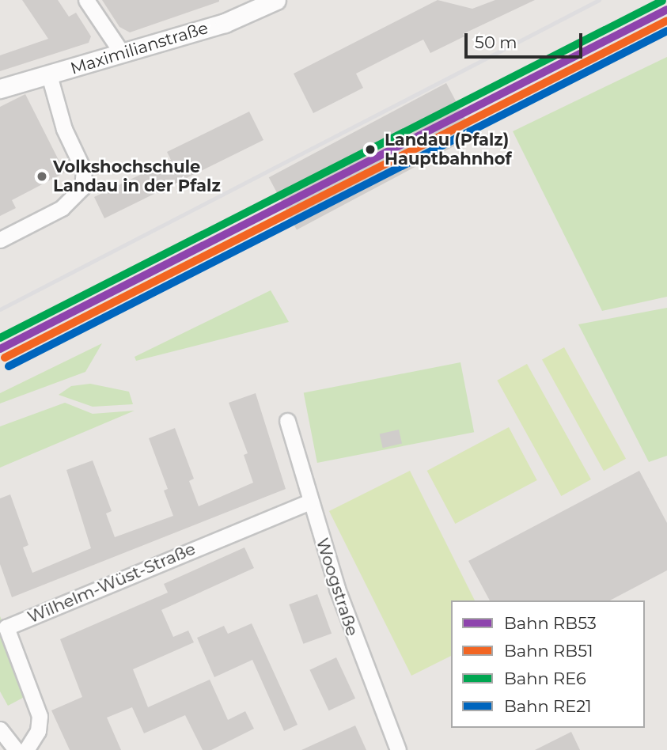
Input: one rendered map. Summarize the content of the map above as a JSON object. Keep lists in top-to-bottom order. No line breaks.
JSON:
{"streets":{"street":["Maximilianstraße","Wilhelm-Wüst-Straße","Woogstraße"]},"crossings":[["Wilhelm-Wüst-Straße","Woogstraße"]],"places":["Landau (Pfalz) Hauptbahnhof","Volkshochschule Landau in der Pfalz"],"lines":["rail line RE6","rail line RB53","rail line RB51","rail line RE21"],"legend":["Bahn RB53","Bahn RB51","Bahn RE6","Bahn RE21"],"scale_bar":"50 m"}
